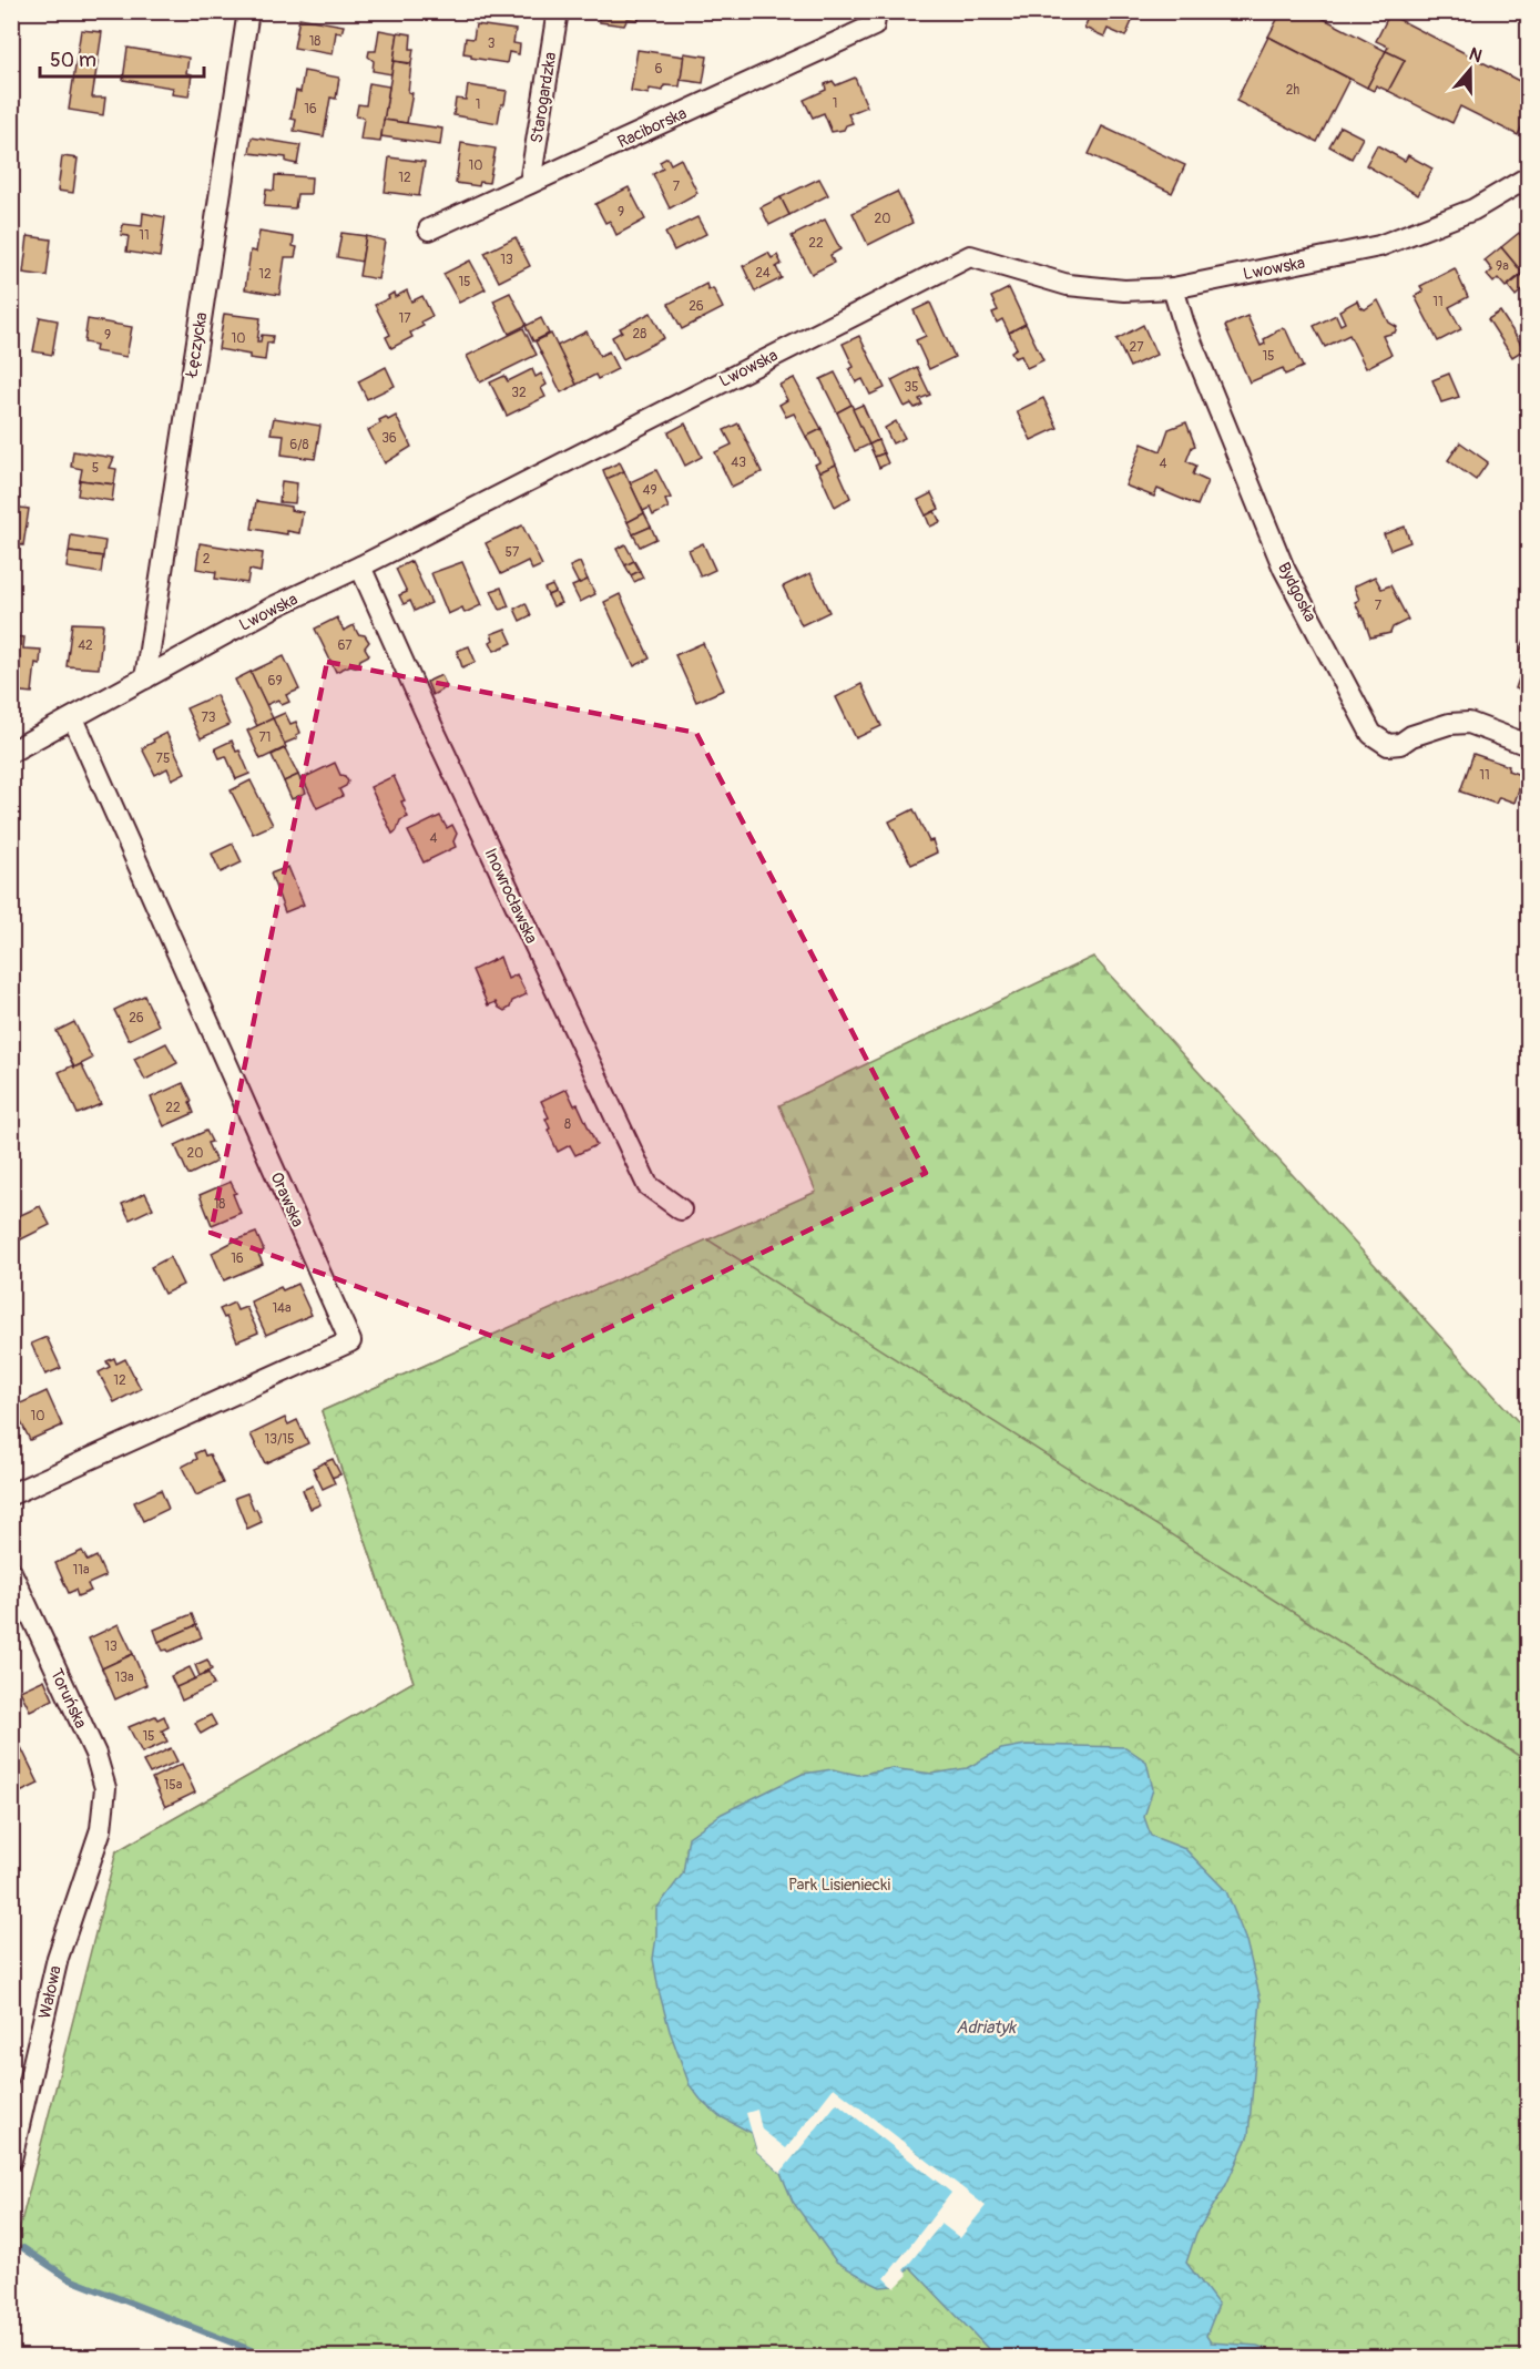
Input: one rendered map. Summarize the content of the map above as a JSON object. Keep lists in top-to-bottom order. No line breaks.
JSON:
{"streets":{"street":["Starogardzka","Raciborska","Lwowska","Łęczycka","Bydgoska","Inowrocławska","Orawska","Toruńska","Wałowa"]},"crossings":[["Starogardzka","Raciborska"],["Lwowska","Łęczycka"],["Lwowska","Bydgoska"],["Lwowska","Inowrocławska"],["Lwowska","Orawska"],["Toruńska","Wałowa"]],"water":["Adriatyk"],"parks":["Park Lisieniecki"],"house_numbers":["18","3","6","2h","1","1","16","10","12","7","9","20","11","22","13","9a","24","12","15","11","26","17","28","9","10","27","15","35","32","36","6/8","43","4","5","49","57","2","7","42","67","69","73","71","75","11","4","26","22","8","20","18","16","14a","12","10","13/15","11a","13","13a","15","15a"],"scale_bar":"50 m","north":"top"}
